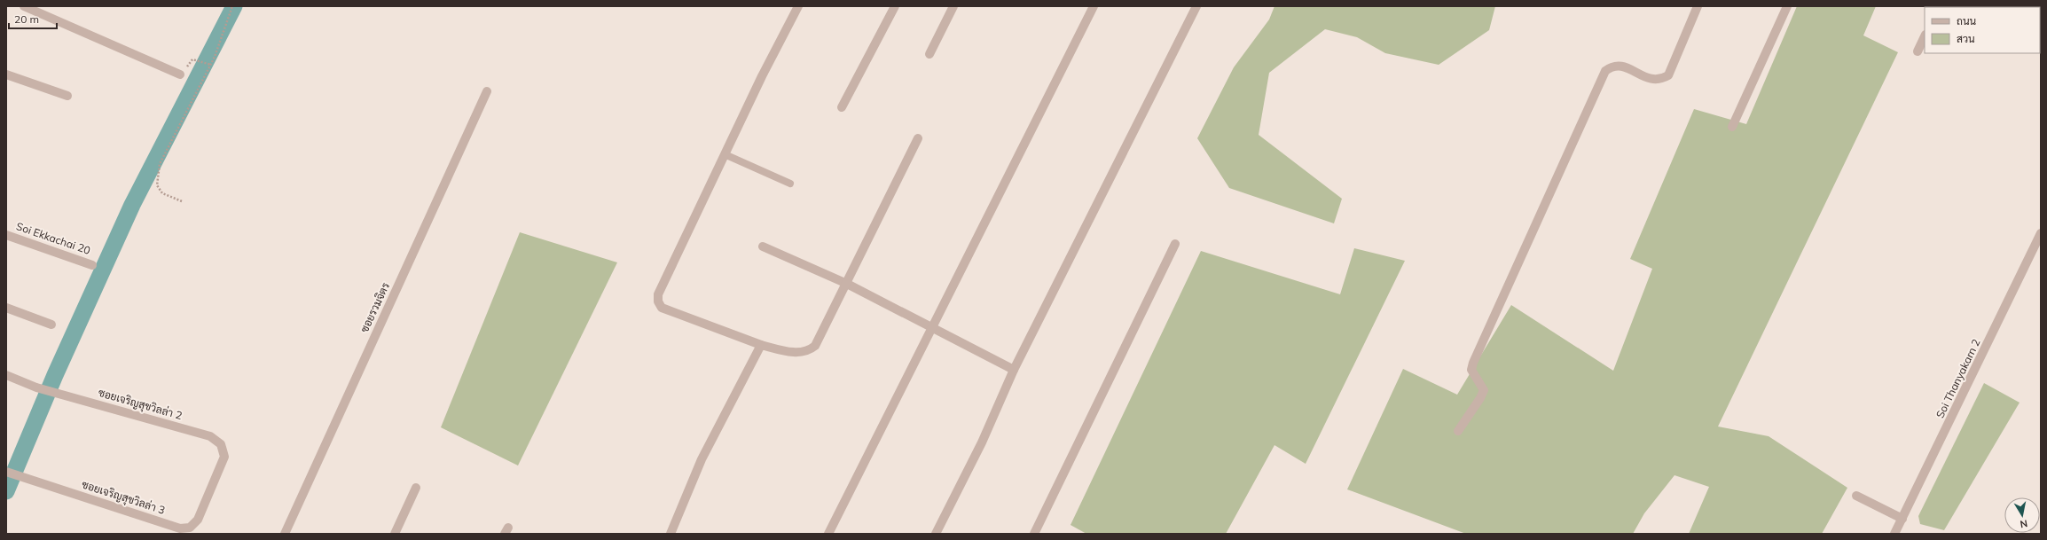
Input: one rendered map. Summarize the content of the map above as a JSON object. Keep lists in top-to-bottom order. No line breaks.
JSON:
{"streets":{"street":["Soi Ekkachai 20","ซอยรวมจิตร","Soi Thanyakarn 2","ซอยเจริญสุขวิลล่า 2","ซอยเจริญสุขวิลล่า 3"]},"crossings":[["ซอยเจริญสุขวิลล่า 2","ซอยเจริญสุขวิลล่า 3"]],"legend":["ถนน","สวน"],"scale_bar":"20 m","north":"bottom"}
